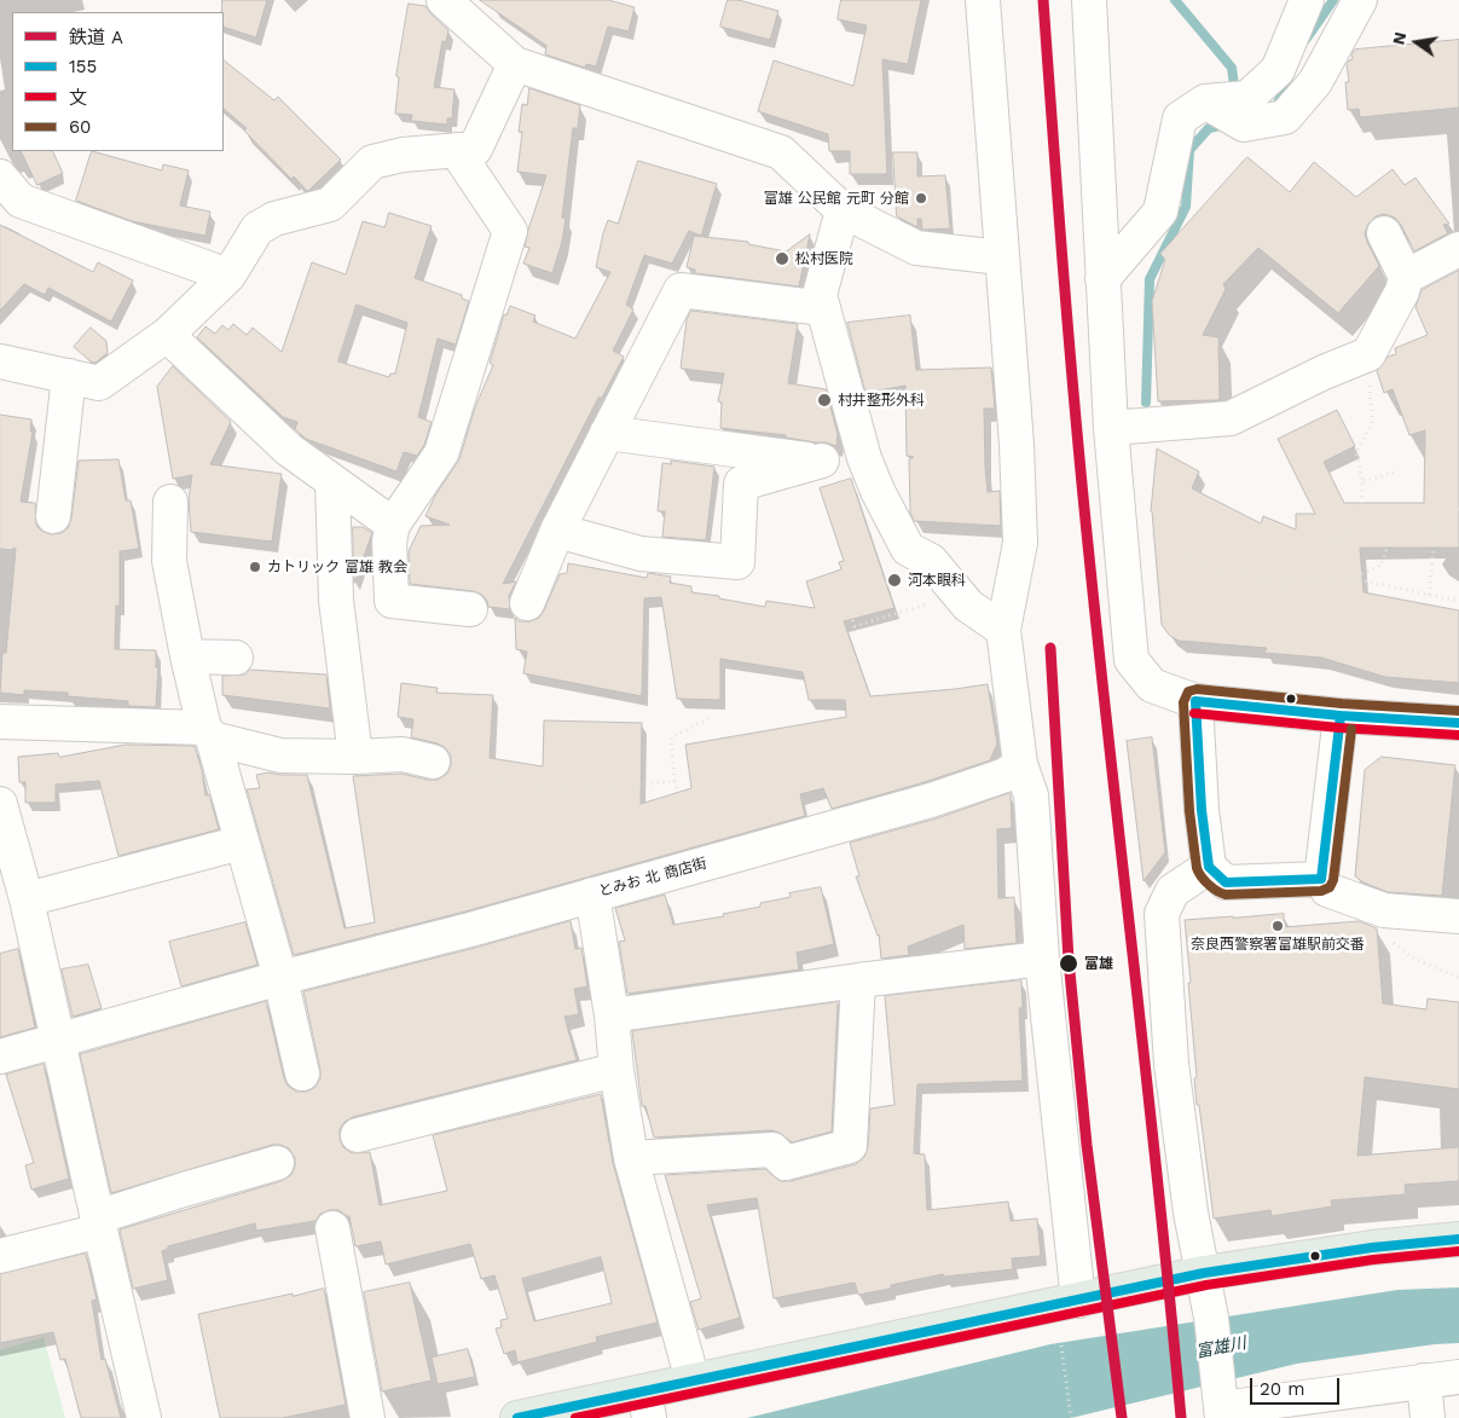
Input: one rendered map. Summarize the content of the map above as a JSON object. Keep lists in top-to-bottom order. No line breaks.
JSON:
{"streets":{"street":["とみお 北 商店街"]},"water":["富雄川"],"places":["富雄 公民館 元町 分館","松村医院","村井整形外科","カトリック 富雄 教会","河本眼科","奈良西警察署富雄駅前交番","富雄"],"lines":["rail line A","transit line 60","transit line 155","transit line 文"],"legend":["鉄道 A","155","文","60"],"scale_bar":"20 m","north":"left"}
